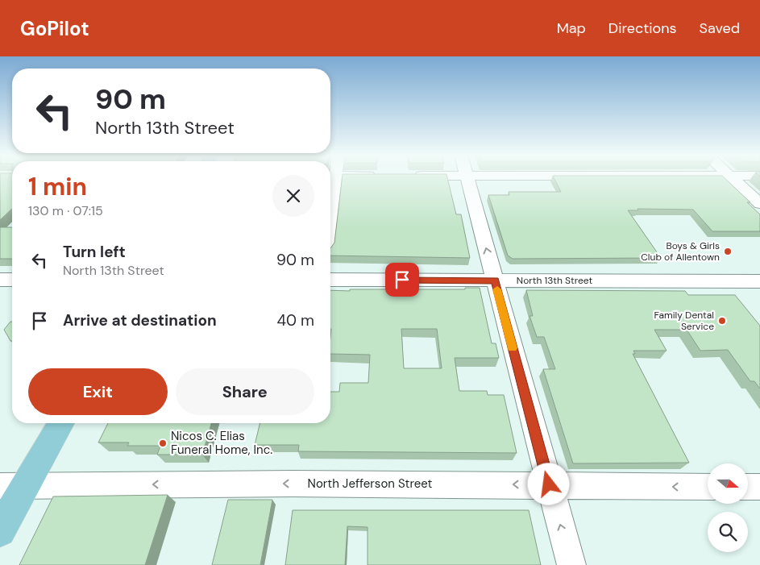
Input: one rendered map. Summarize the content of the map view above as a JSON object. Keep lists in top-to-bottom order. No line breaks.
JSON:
{"streets":{"street":["North 13th Street","North Jefferson Street"]},"one_way":["North Jefferson Street"],"places":["Boys & Girls Club of Allentown","Family Dental Service","Nicos C. Elias Funeral Home, Inc."],"north":"right","page":{"header":"GoPilot","nav":["Map","Directions","Saved"],"turn":["90 m","North 13th Street"],"heading":["1 min","130 m · 07:15"],"list":[{"name":"Turn left","note":"North 13th Street","value":"90 m"},{"name":"Arrive at destination","value":"40 m"}],"buttons":["Exit","Share"]}}
